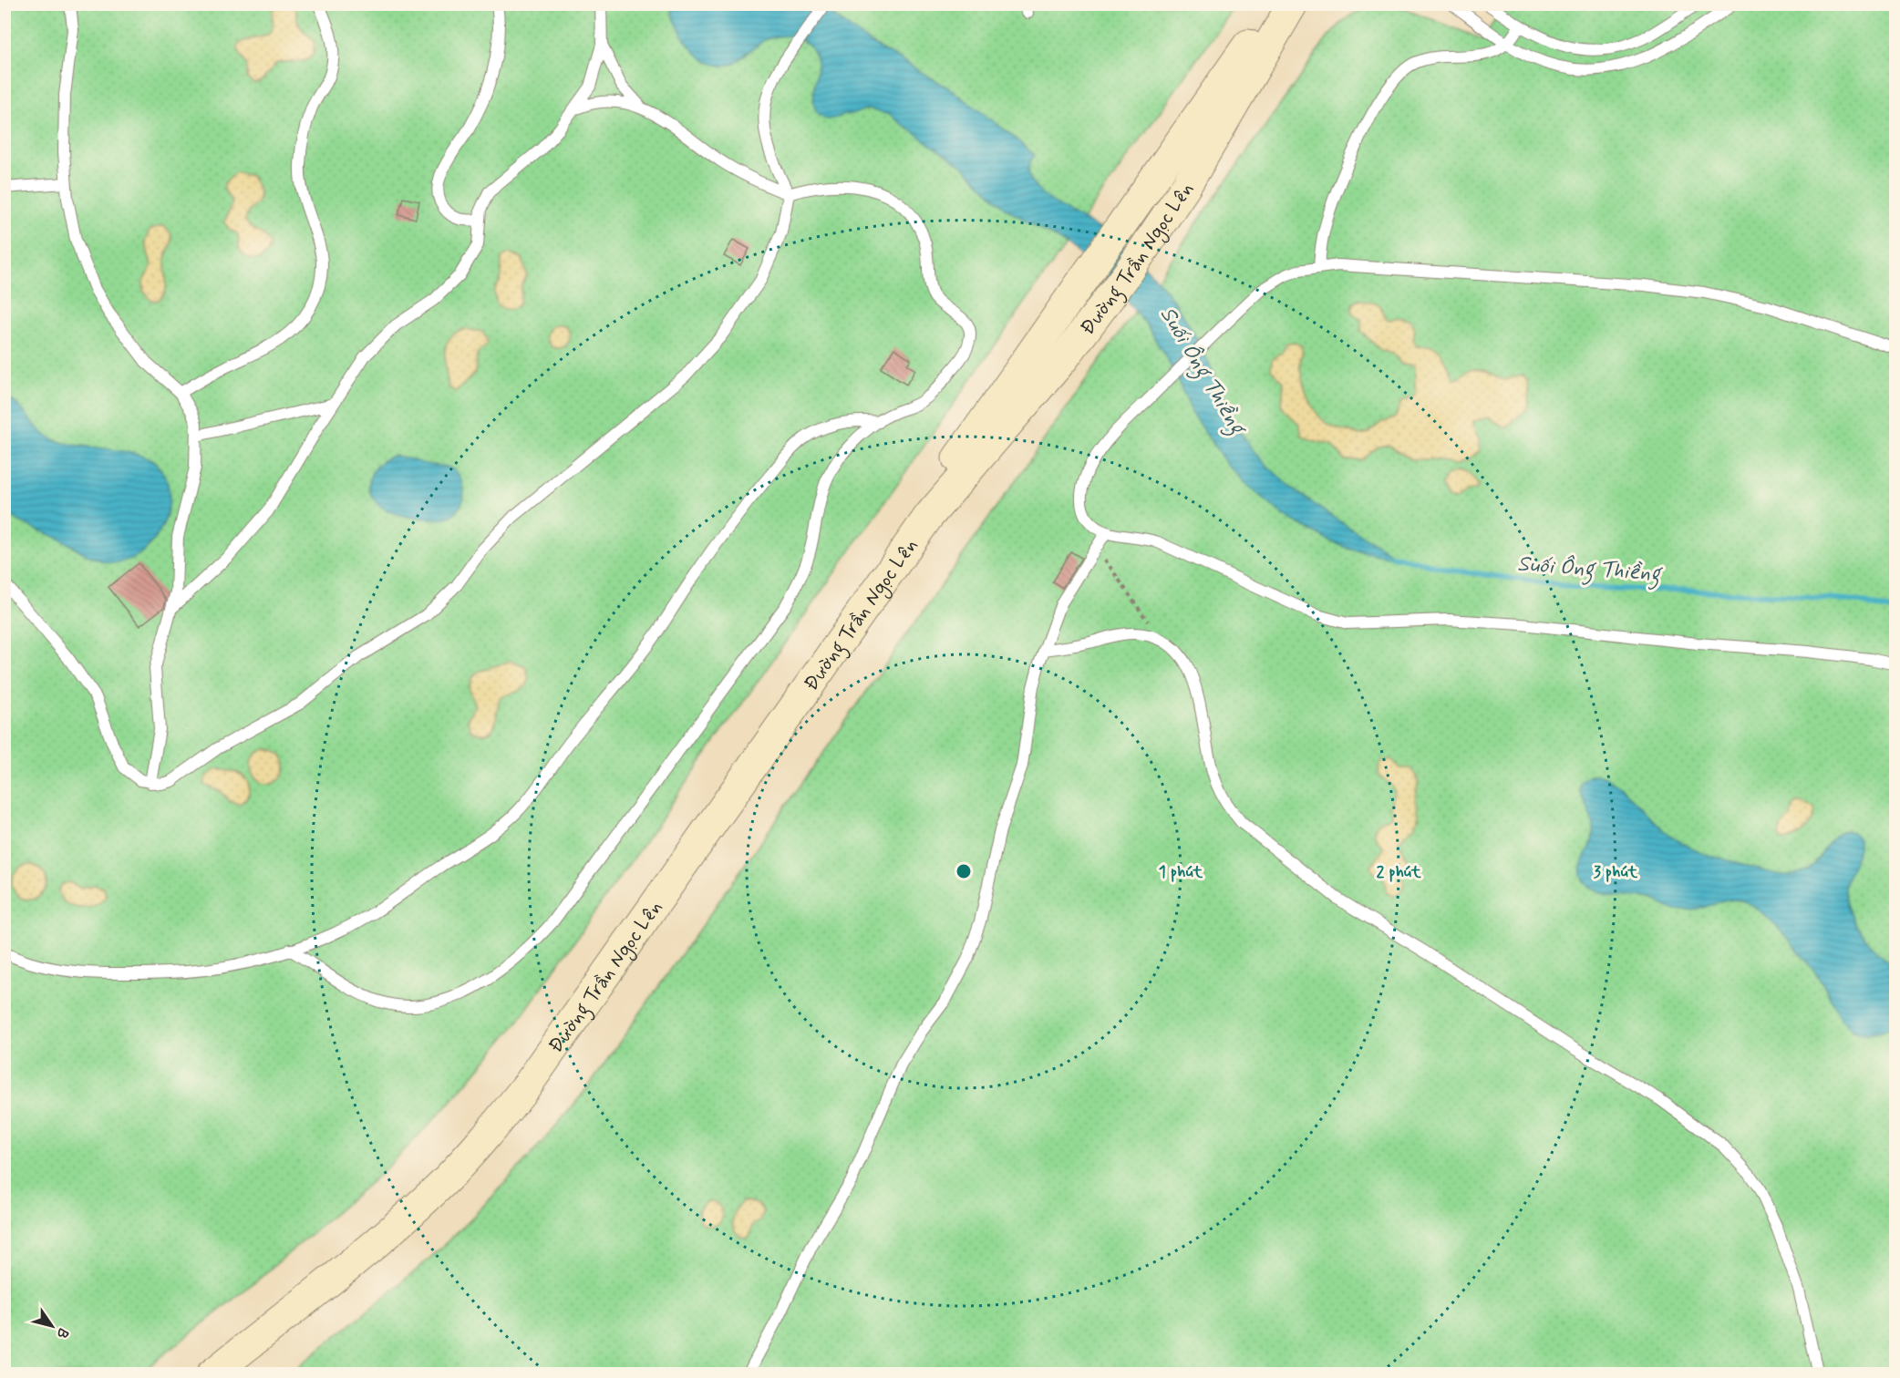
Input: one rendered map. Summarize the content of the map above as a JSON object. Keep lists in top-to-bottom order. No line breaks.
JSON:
{"streets":{"street":["Đường Trần Ngọc Lên"]},"water":["Suối Ông Thiềng"],"north":"bottom right","rings":["1 phút","2 phút","3 phút"]}
